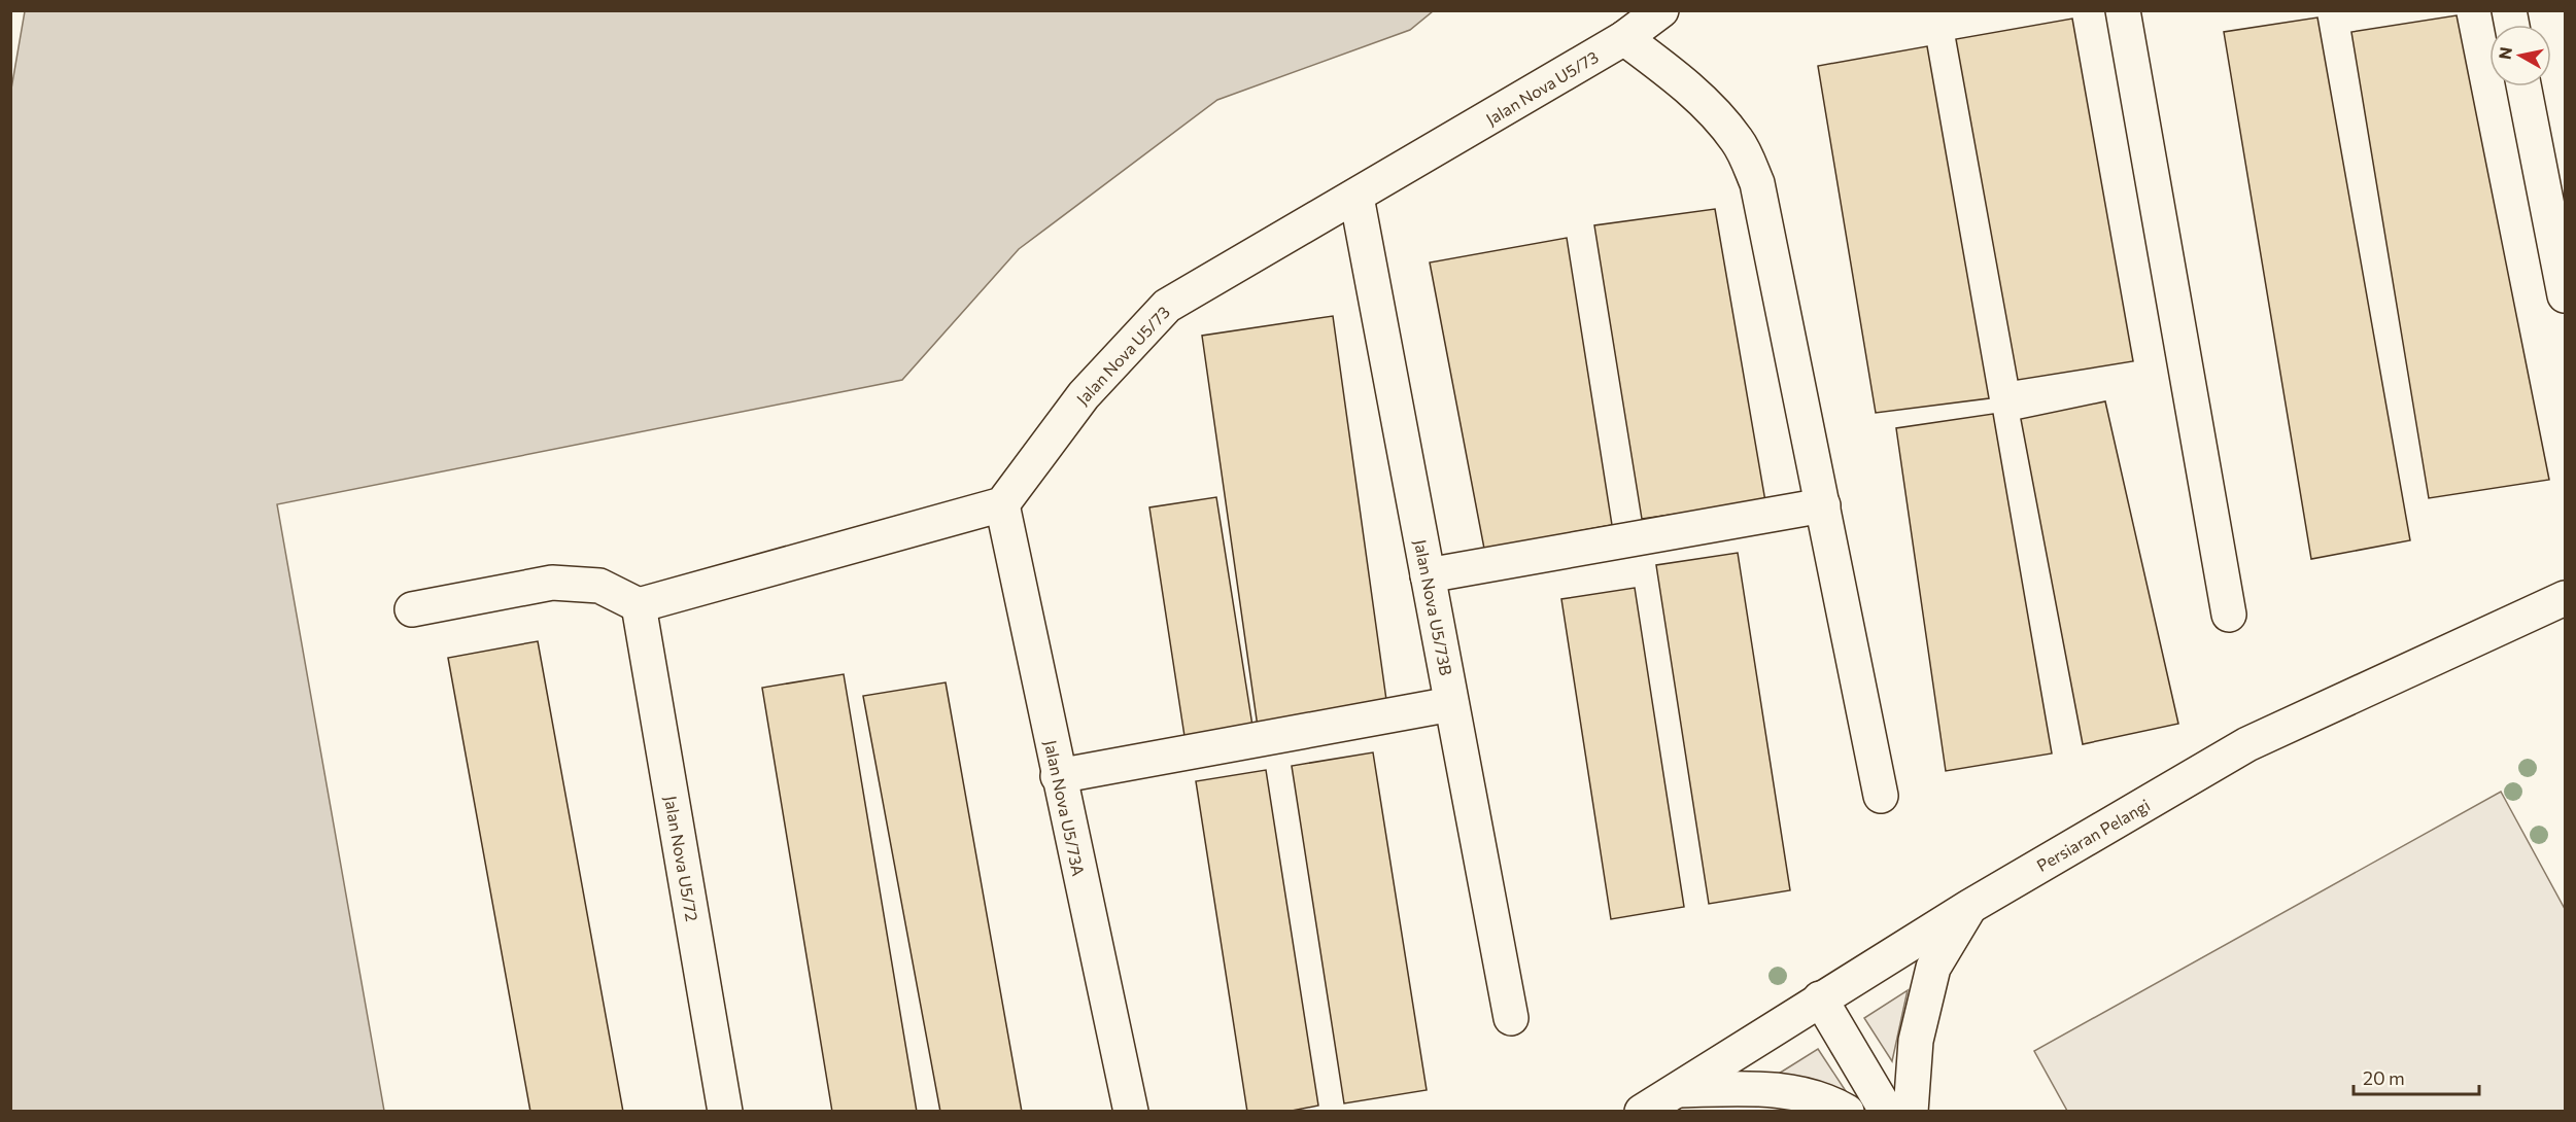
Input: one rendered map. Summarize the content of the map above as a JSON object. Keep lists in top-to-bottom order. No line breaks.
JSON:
{"streets":{"street":["Jalan Nova U5/73","Jalan Nova U5/73B","Jalan Nova U5/73A","Persiaran Pelangi","Jalan Nova U5/72"]},"crossings":[["Jalan Nova U5/73","Jalan Nova U5/73B"],["Jalan Nova U5/73","Jalan Nova U5/73A"]],"scale_bar":"20 m","north":"left"}
